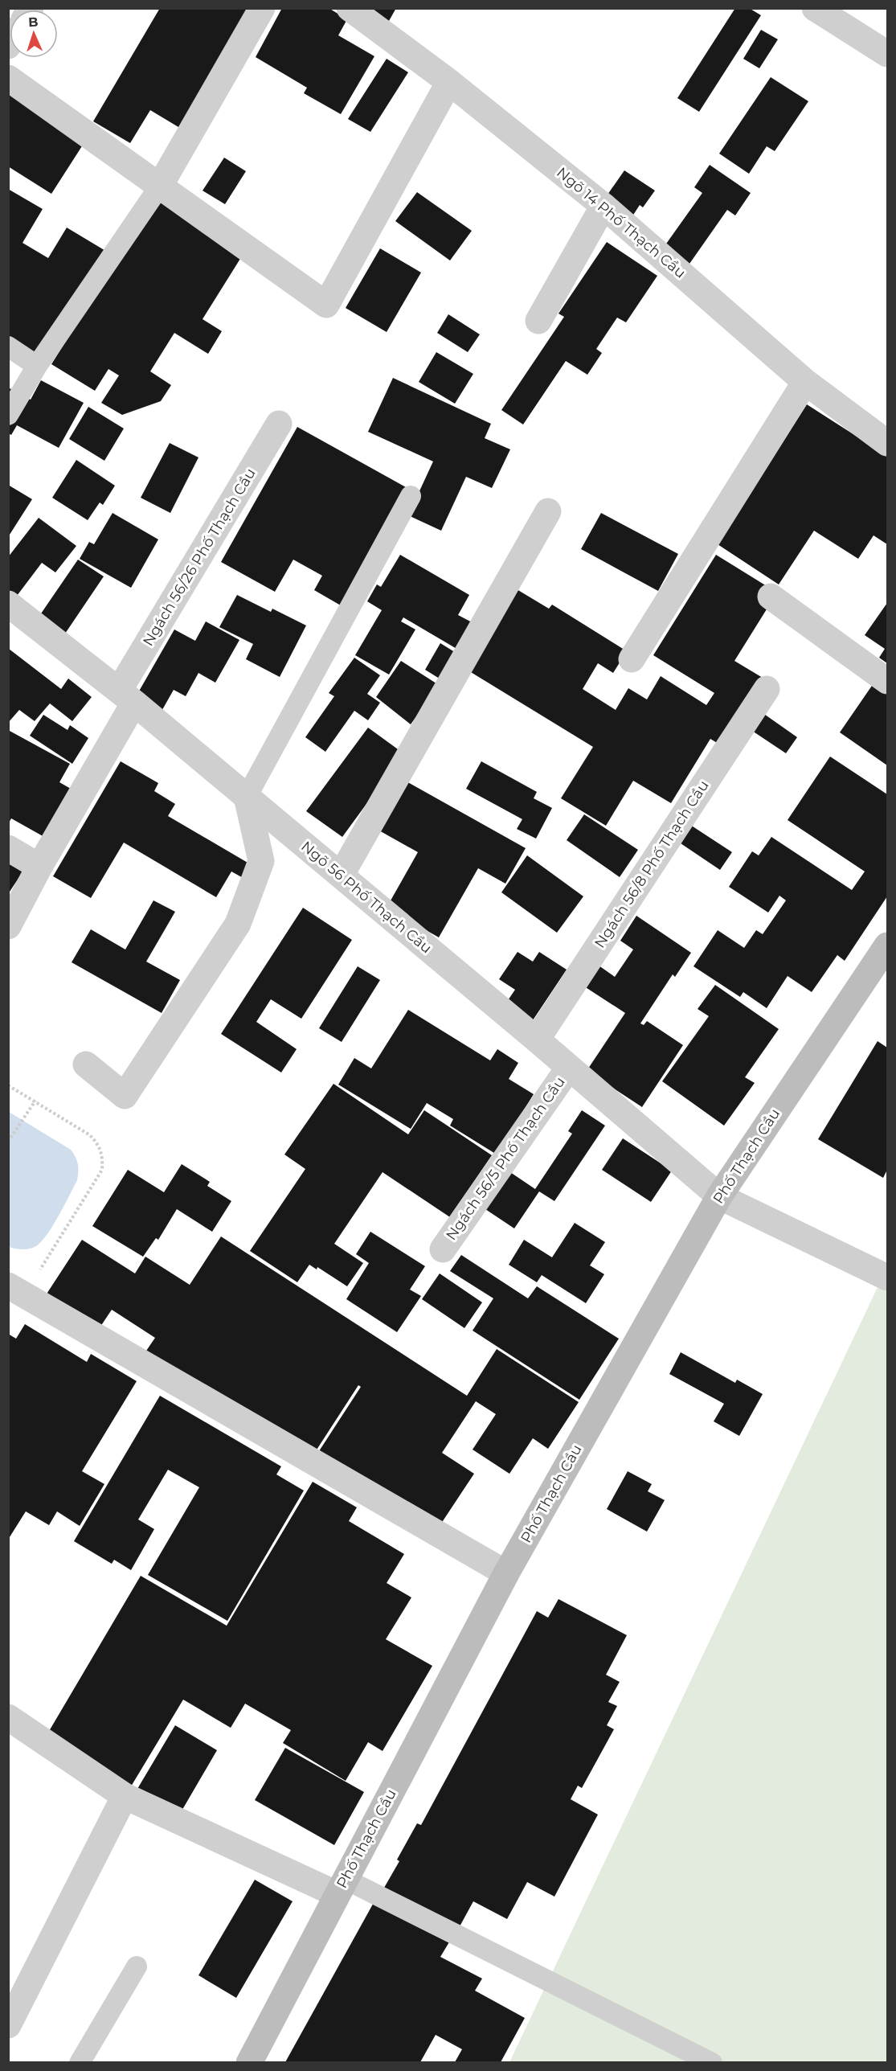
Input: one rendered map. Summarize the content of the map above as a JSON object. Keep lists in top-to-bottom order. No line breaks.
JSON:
{"streets":{"street":["Ngõ 14 Phố Thạch Cầu","Ngách 56/26 Phố Thạch Cầu","Ngách 56/8 Phố Thạch Cầu","Ngõ 56 Phố Thạch Cầu","Phố Thạch Cầu","Ngách 56/5 Phố Thạch Cầu"]},"crossings":[["Ngách 56/26 Phố Thạch Cầu","Ngõ 56 Phố Thạch Cầu"],["Ngách 56/8 Phố Thạch Cầu","Ngõ 56 Phố Thạch Cầu"],["Ngõ 56 Phố Thạch Cầu","Phố Thạch Cầu"],["Ngõ 56 Phố Thạch Cầu","Ngách 56/5 Phố Thạch Cầu"]],"north":"top"}
